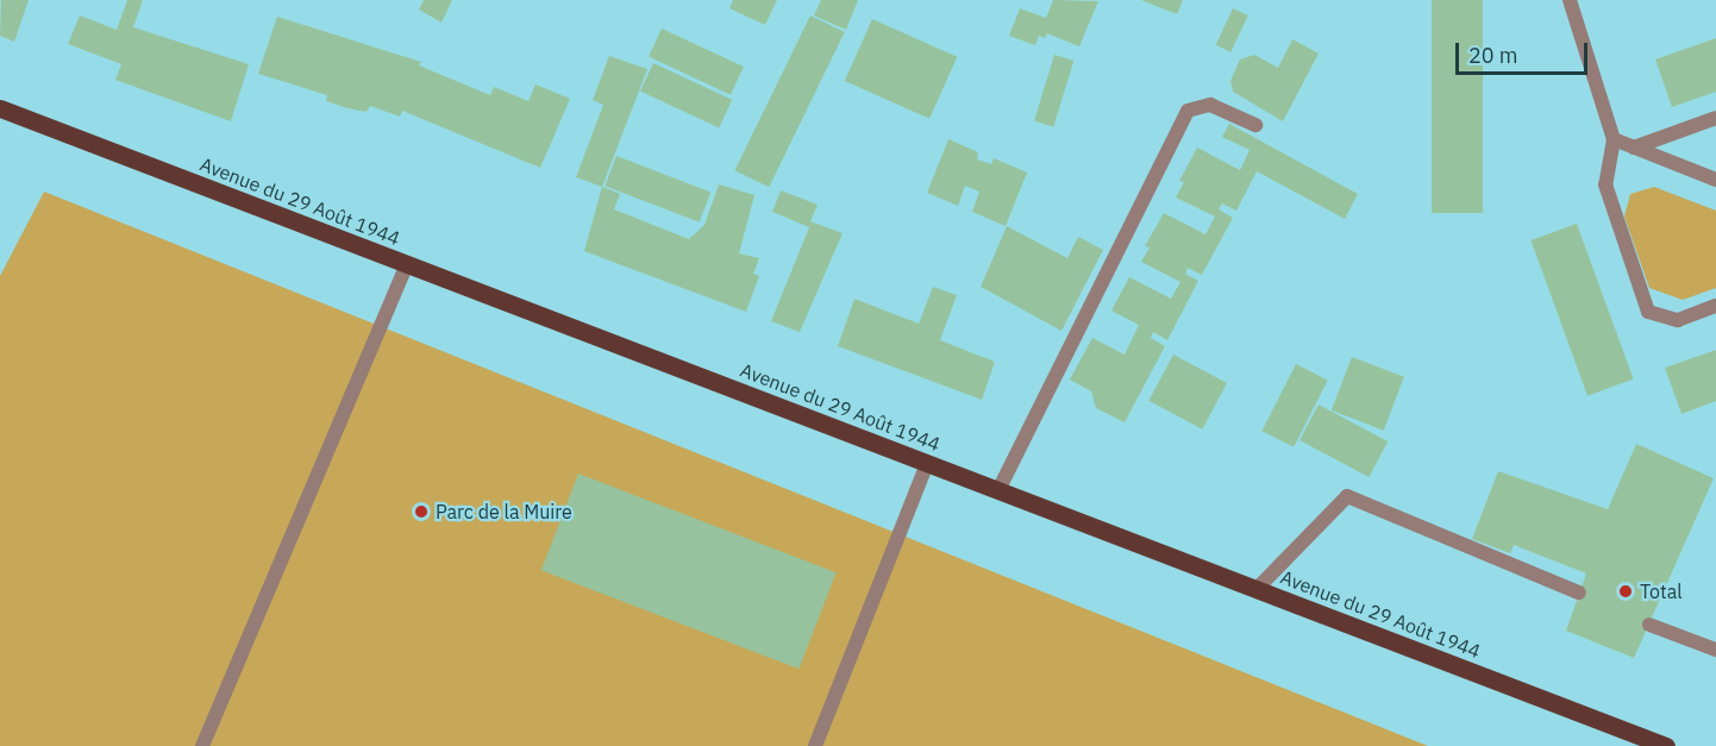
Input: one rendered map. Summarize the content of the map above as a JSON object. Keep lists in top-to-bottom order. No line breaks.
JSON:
{"streets":{"main road":["Avenue du 29 Août 1944"]},"places":["Parc de la Muire","Total"],"scale_bar":"20 m"}
